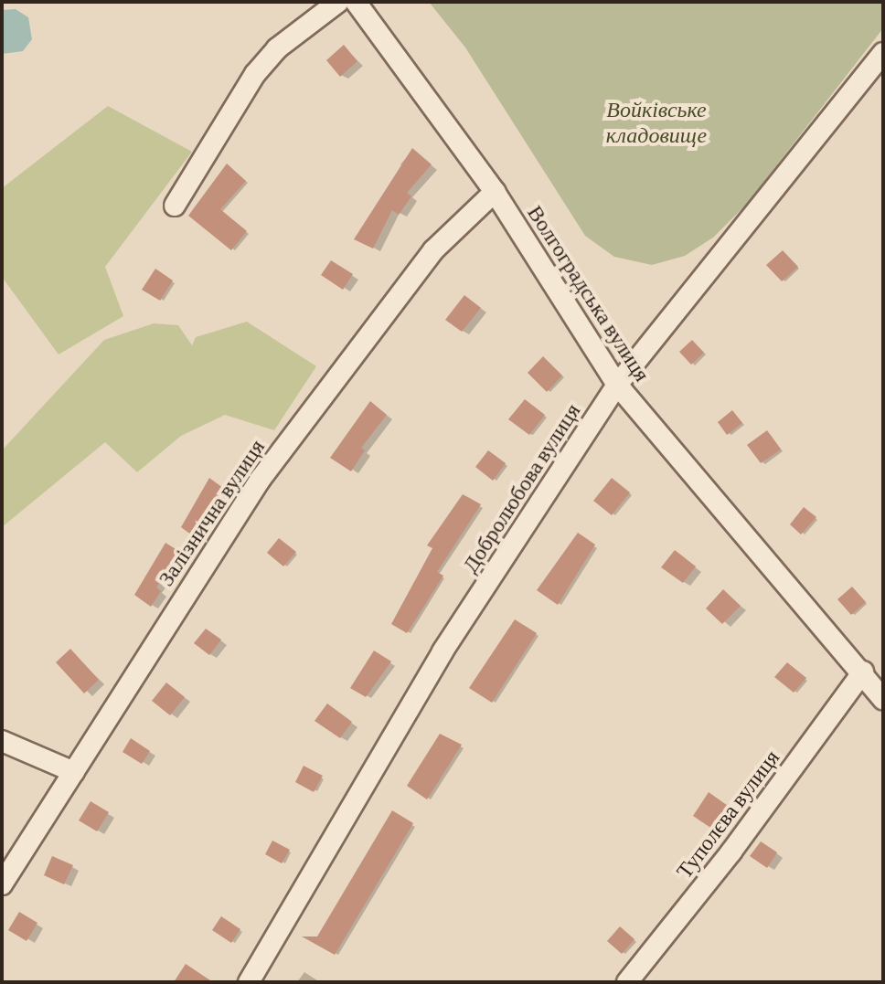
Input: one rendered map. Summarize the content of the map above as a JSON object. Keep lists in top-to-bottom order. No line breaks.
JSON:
{"streets":{"street":["Волгоградська вулиця","Добролюбова вулиця","Залізнична вулиця","Туполєва вулиця"]},"crossings":[["Волгоградська вулиця","Добролюбова вулиця"],["Волгоградська вулиця","Залізнична вулиця"],["Волгоградська вулиця","Туполєва вулиця"]],"parks":["Войківське кладовище"]}
